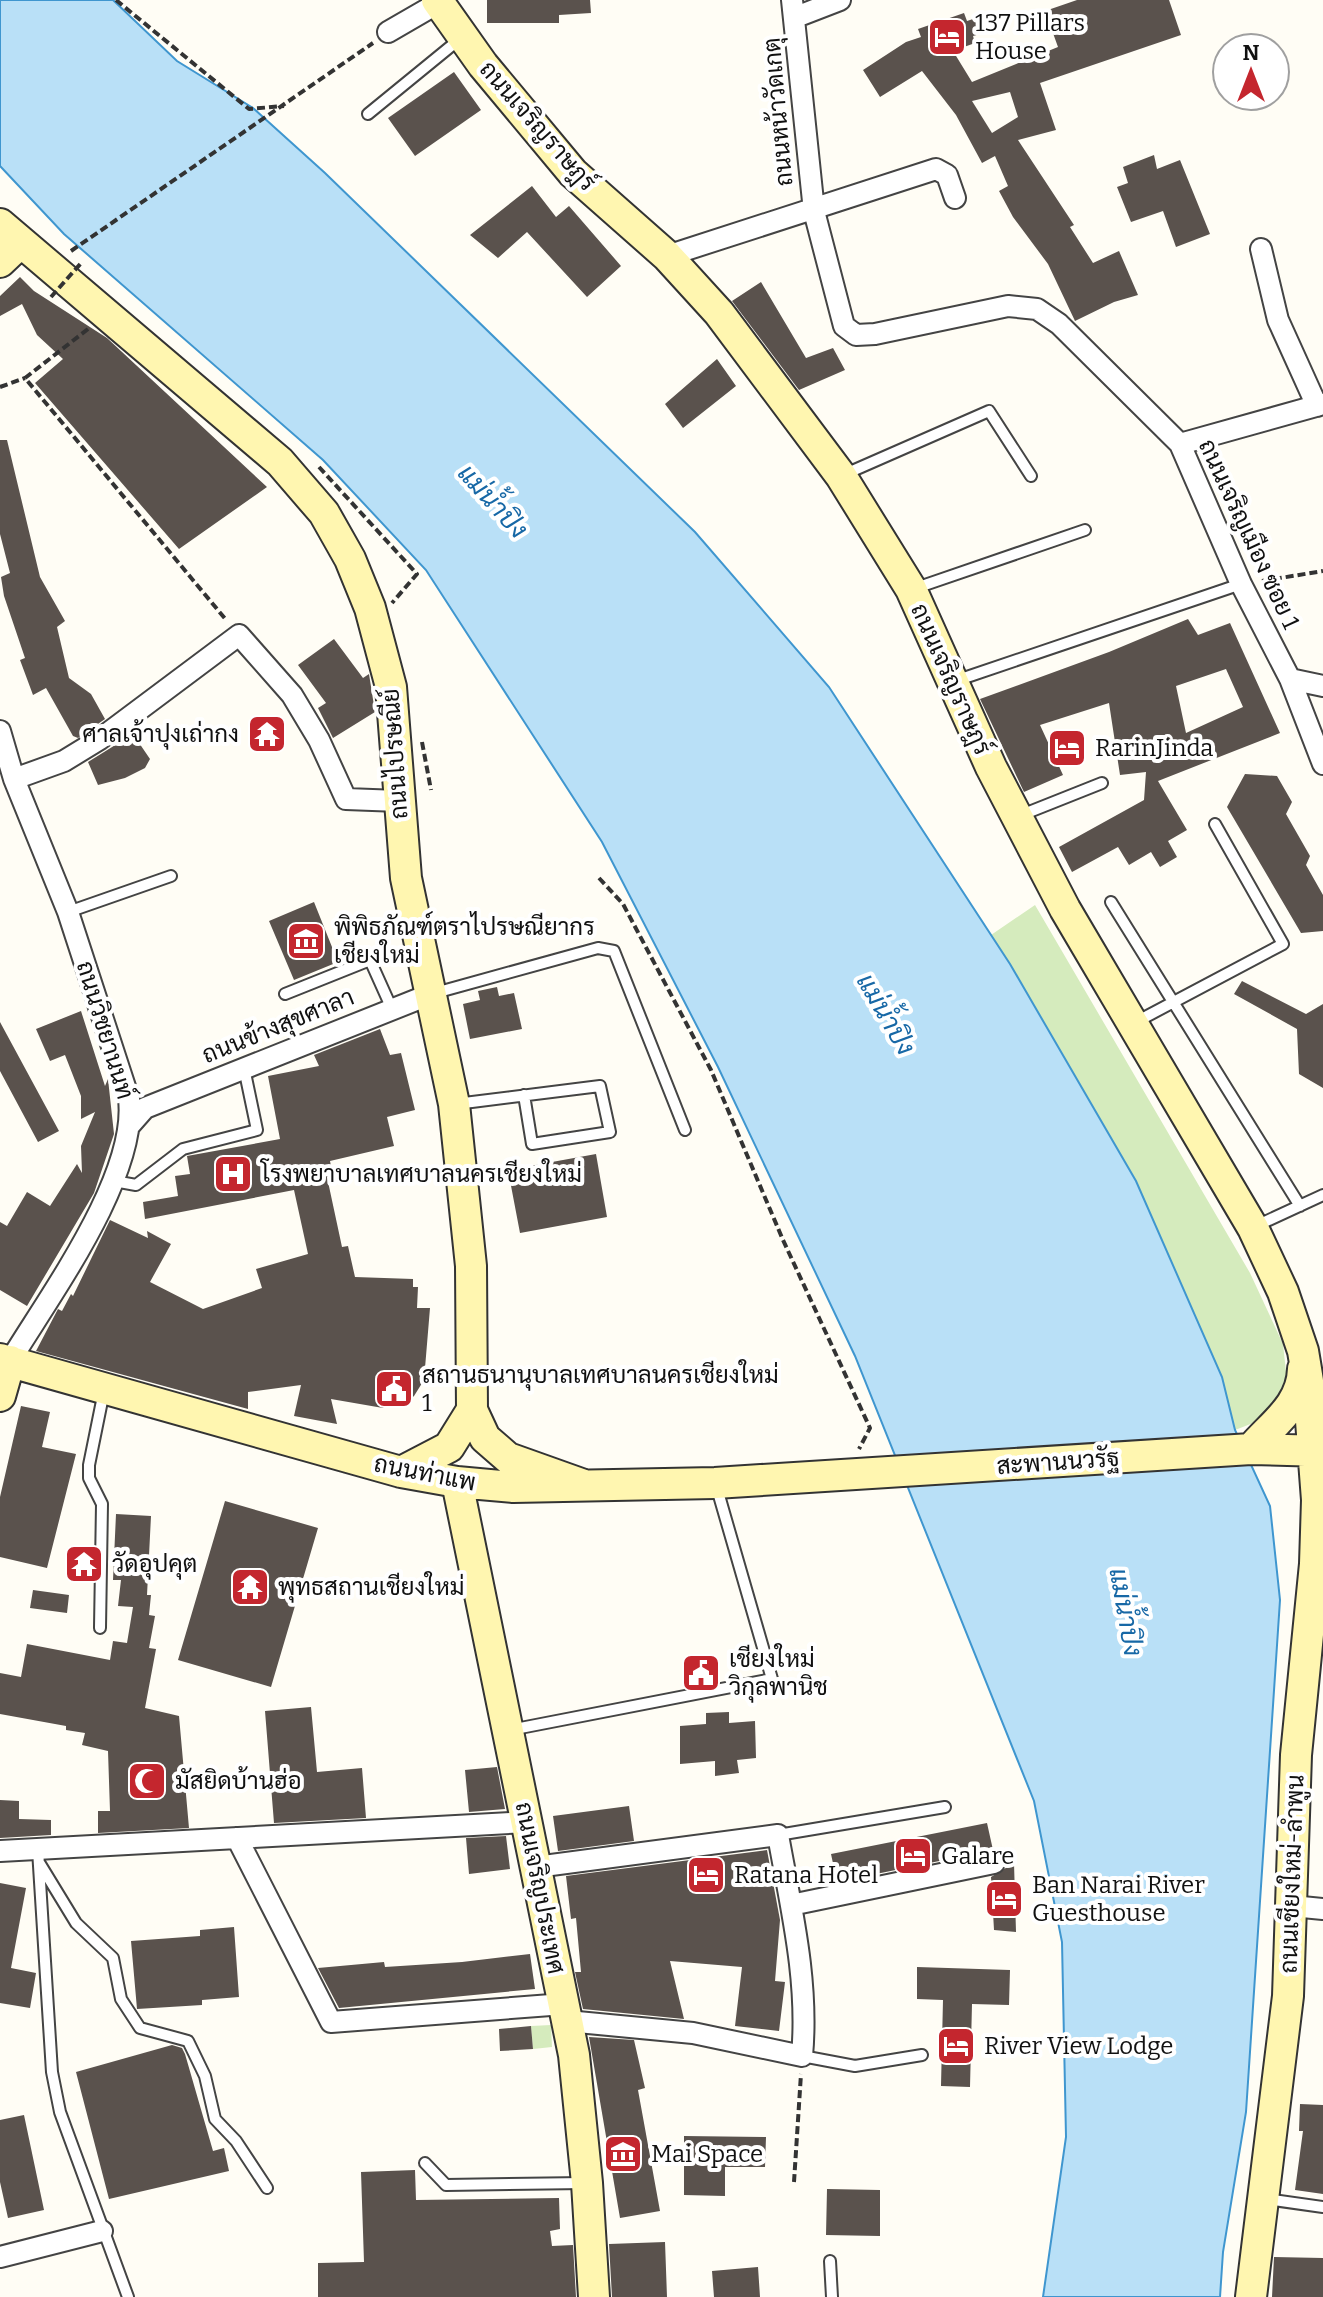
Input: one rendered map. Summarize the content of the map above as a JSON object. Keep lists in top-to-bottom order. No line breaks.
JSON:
{"streets":{"main road":["ถนนเจริญราษฎร์","ถนนไปรษณีย์","สะพานนวรัฐ","ถนนท่าแพ","ถนนเชียงใหม่-ลำพูน","ถนนเจริญประเทศ"],"street":["ถนนหน้าวัดเกตุ","ถนนเจริญเมือง ซอย 1","ถนนข้างสุขศาลา","ถนนวิชยานนท์"]},"crossings":[["ถนนหน้าวัดเกตุ","ถนนเจริญราษฎร์"],["ถนนหน้าวัดเกตุ","ถนนเจริญเมือง ซอย 1"],["ถนนเจริญราษฎร์","สะพานนวรัฐ"],["ถนนเจริญราษฎร์","ถนนเชียงใหม่-ลำพูน"],["ถนนไปรษณีย์","ถนนข้างสุขศาลา"],["ถนนไปรษณีย์","ถนนท่าแพ"],["ถนนข้างสุขศาลา","ถนนวิชยานนท์"],["ถนนวิชยานนท์","ถนนท่าแพ"],["สะพานนวรัฐ","ถนนท่าแพ"],["สะพานนวรัฐ","ถนนเชียงใหม่-ลำพูน"],["ถนนท่าแพ","ถนนเจริญประเทศ"]],"water":["แม่น้ำปิง"],"places":{"hotel":["137 Pillars House","RarinJinda","Galare","Ratana Hotel","Ban Narai River Guesthouse","River View Lodge"],"temple":["ศาลเจ้าปุงเถ่ากง","วัดอุปคุต","พุทธสถานเชียงใหม่"],"museum":["พิพิธภัณฑ์ตราไปรษณียากร เชียงใหม่","Mai Space"],"hospital":["โรงพยาบาลเทศบาลนครเชียงใหม่"],"public building":["สถานธนานุบาลเทศบาลนครเชียงใหม่ 1","เชียงใหม่ วิกุลพานิช"],"mosque":["มัสยิดบ้านฮ่อ"]},"north":"top"}
